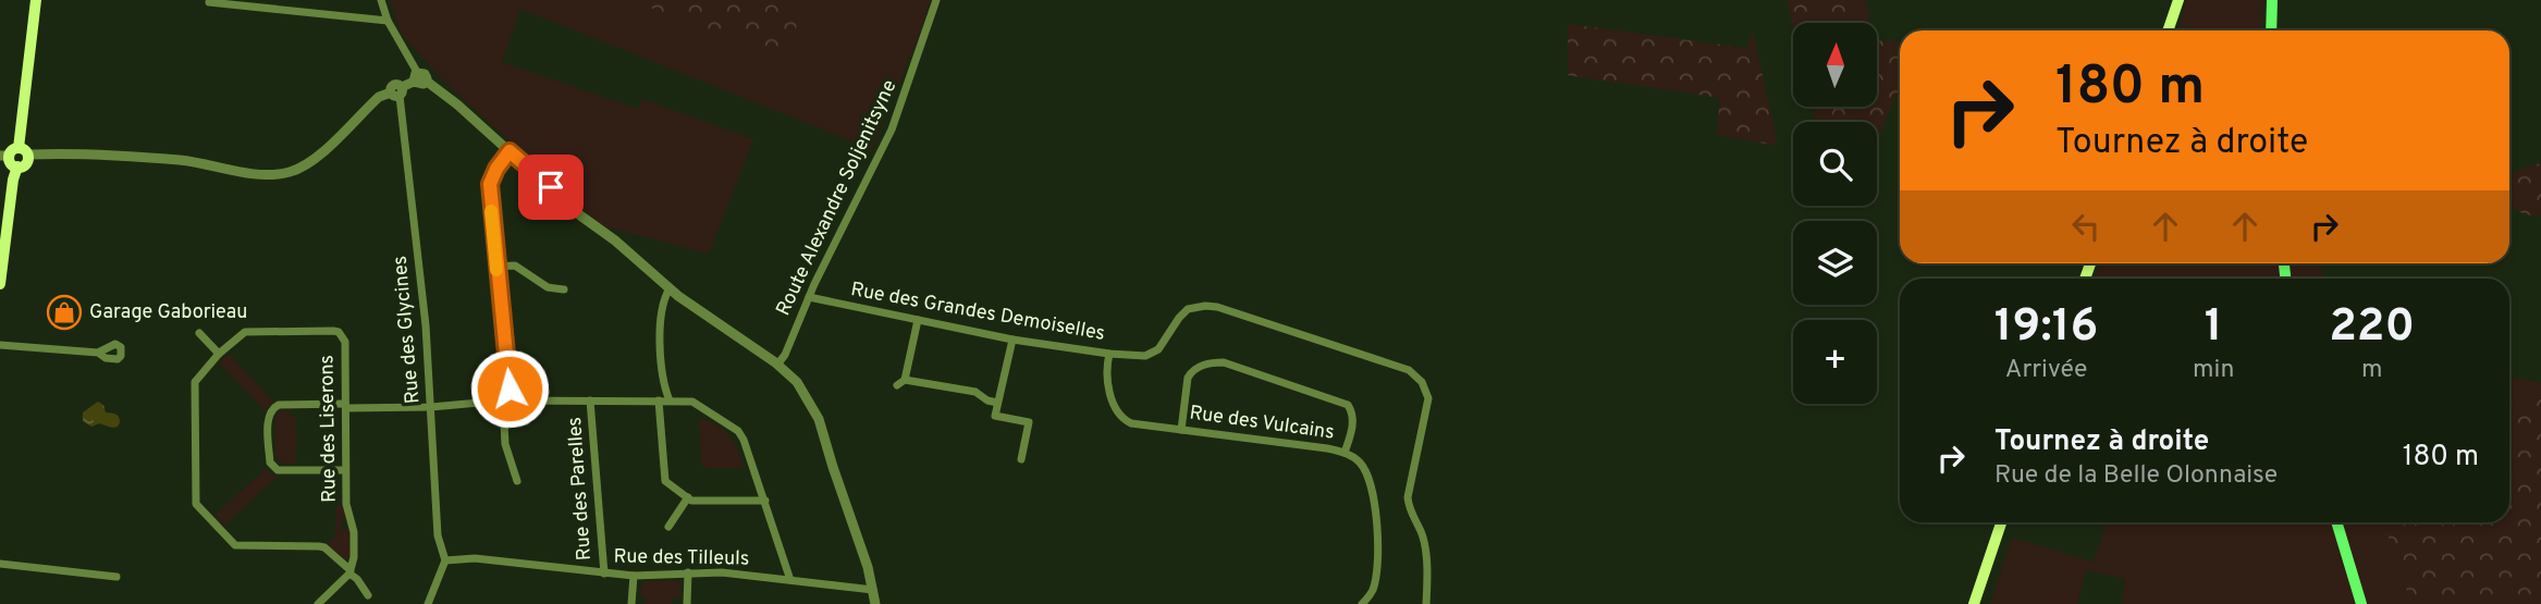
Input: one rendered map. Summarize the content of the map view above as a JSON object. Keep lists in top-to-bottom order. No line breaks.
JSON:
{"streets":{"street":["Route Alexandre Soljenitsyne","Rue des Grandes Demoiselles","Rue des Glycines","Rue des Vulcains","Rue des Liserons","Rue des Parelles","Rue des Tilleuls"]},"crossings":[["Route Alexandre Soljenitsyne","Rue des Grandes Demoiselles"],["Rue des Grandes Demoiselles","Rue des Vulcains"],["Rue des Glycines","Rue des Tilleuls"],["Rue des Parelles","Rue des Tilleuls"]],"places":{"shop":["Garage Gaborieau"]},"north":"top","page":{"map_buttons":"+","turn":["180 m","Tournez à droite"],"eta":["19:16","Arrivée","1","min","220","m"],"list":[{"name":"Tournez à droite","note":"Rue de la Belle Olonnaise","value":"180 m"}]}}
